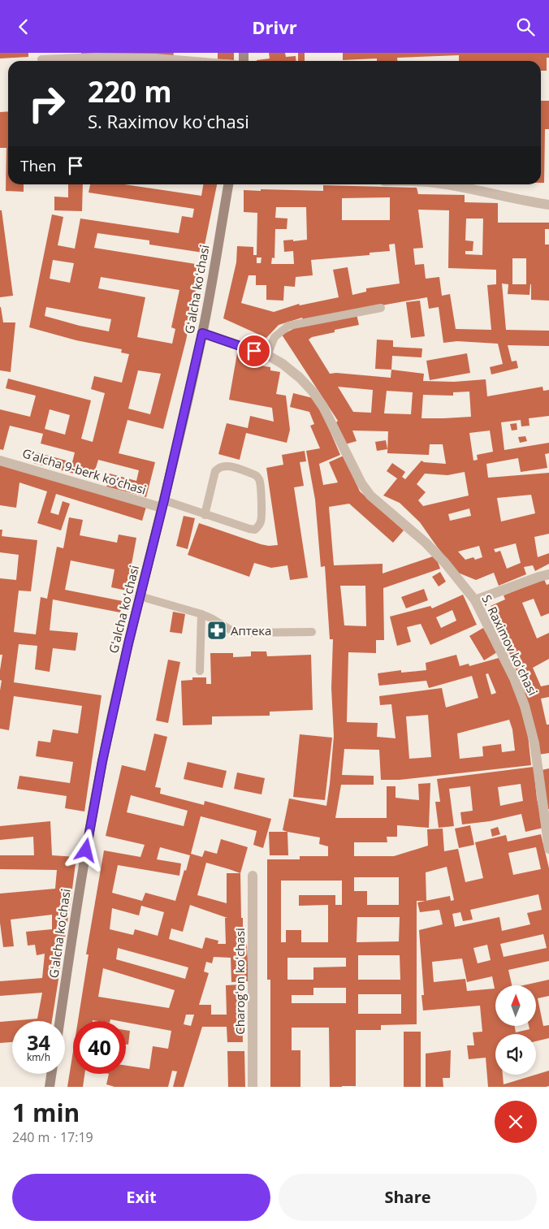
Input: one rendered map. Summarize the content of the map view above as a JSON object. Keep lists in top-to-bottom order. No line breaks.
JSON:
{"streets":{"street":["Gʻalcha koʻchasi","Gʼalcha 9-berk koʼchasi","S. Raximov koʻchasi","Charogʻon koʻchasi"]},"crossings":[["Gʻalcha koʻchasi","Gʼalcha 9-berk koʼchasi"],["Gʻalcha koʻchasi","S. Raximov koʻchasi"]],"places":{"pharmacy":["Аптека"]},"north":"top","page":{"header":"Drivr","turn":["220 m","S. Raximov koʻchasi"],"then":"Then","speed":"34 km/h","limit":"40","heading":["1 min","240 m · 17:19"],"buttons":["Exit","Share"]}}
